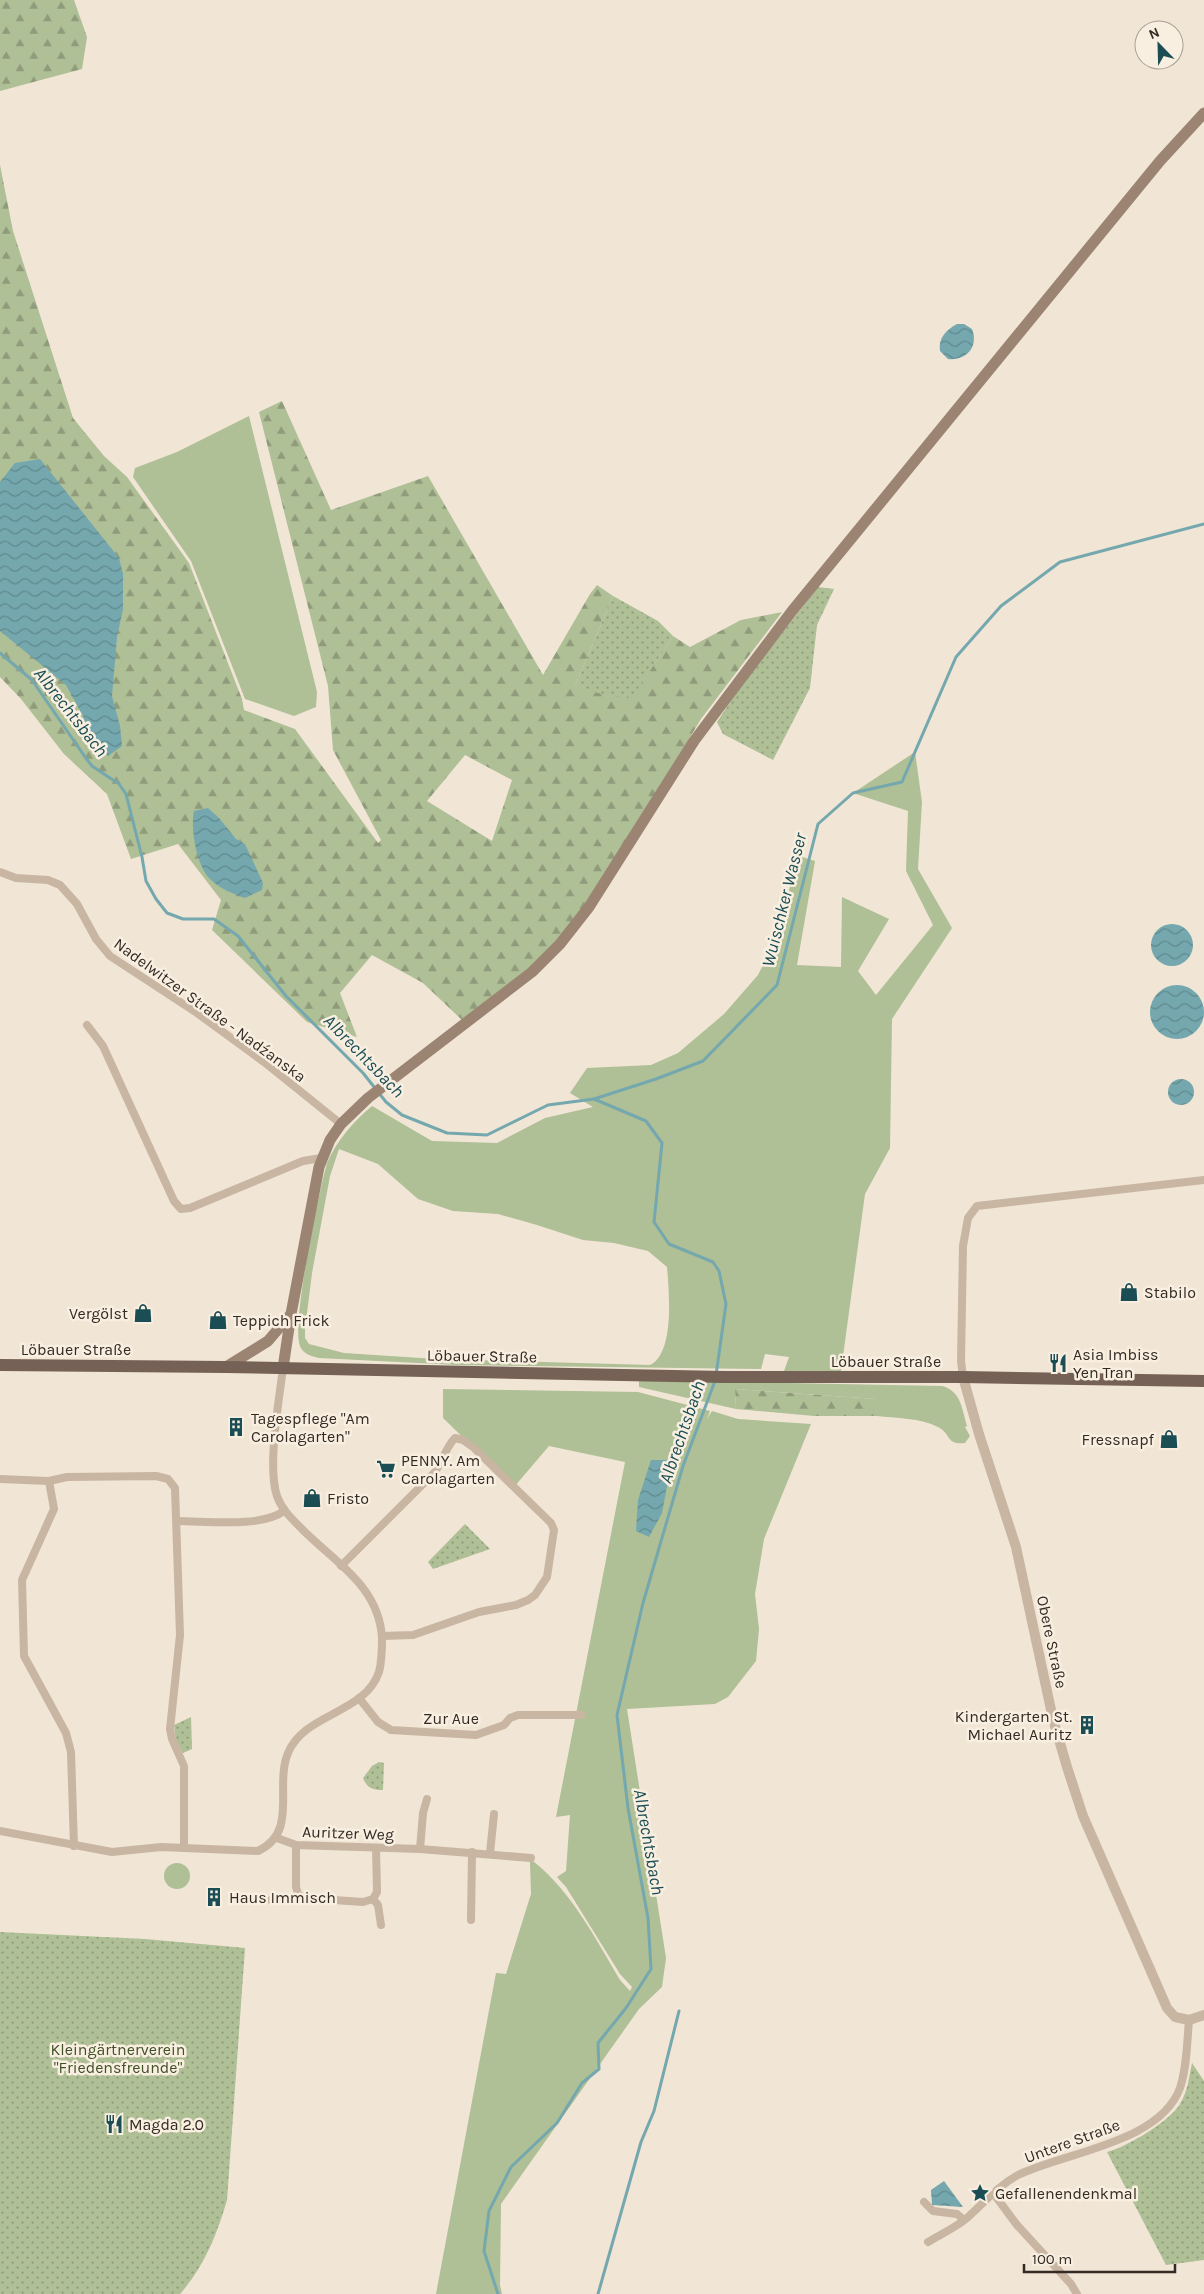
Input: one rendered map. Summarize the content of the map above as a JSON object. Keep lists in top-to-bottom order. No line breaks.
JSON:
{"streets":{"main road":["Löbauer Straße"],"street":["Nadelwitzer Straße - Nadźanska","Obere Straße","Zur Aue","Auritzer Weg","Untere Straße"]},"crossings":[["Löbauer Straße","Obere Straße"],["Obere Straße","Untere Straße"]],"water":["Albrechtsbach","Wuischker Wasser"],"parks":["Kleingärtnerverein \"Friedensfreunde\""],"places":{"shop":["Stabilo","Vergölst","Teppich Frick","Fressnapf","Fristo"],"restaurant":["Asia Imbiss Yen Tran","Magda 2.0"],"building":["Tagespflege \"Am Carolagarten\"","Kindergarten St. Michael Auritz","Haus Immisch"],"supermarket":["PENNY. Am Carolagarten"],"place":["Gefallenendenkmal"]},"scale_bar":"100 m","north":"top left"}
